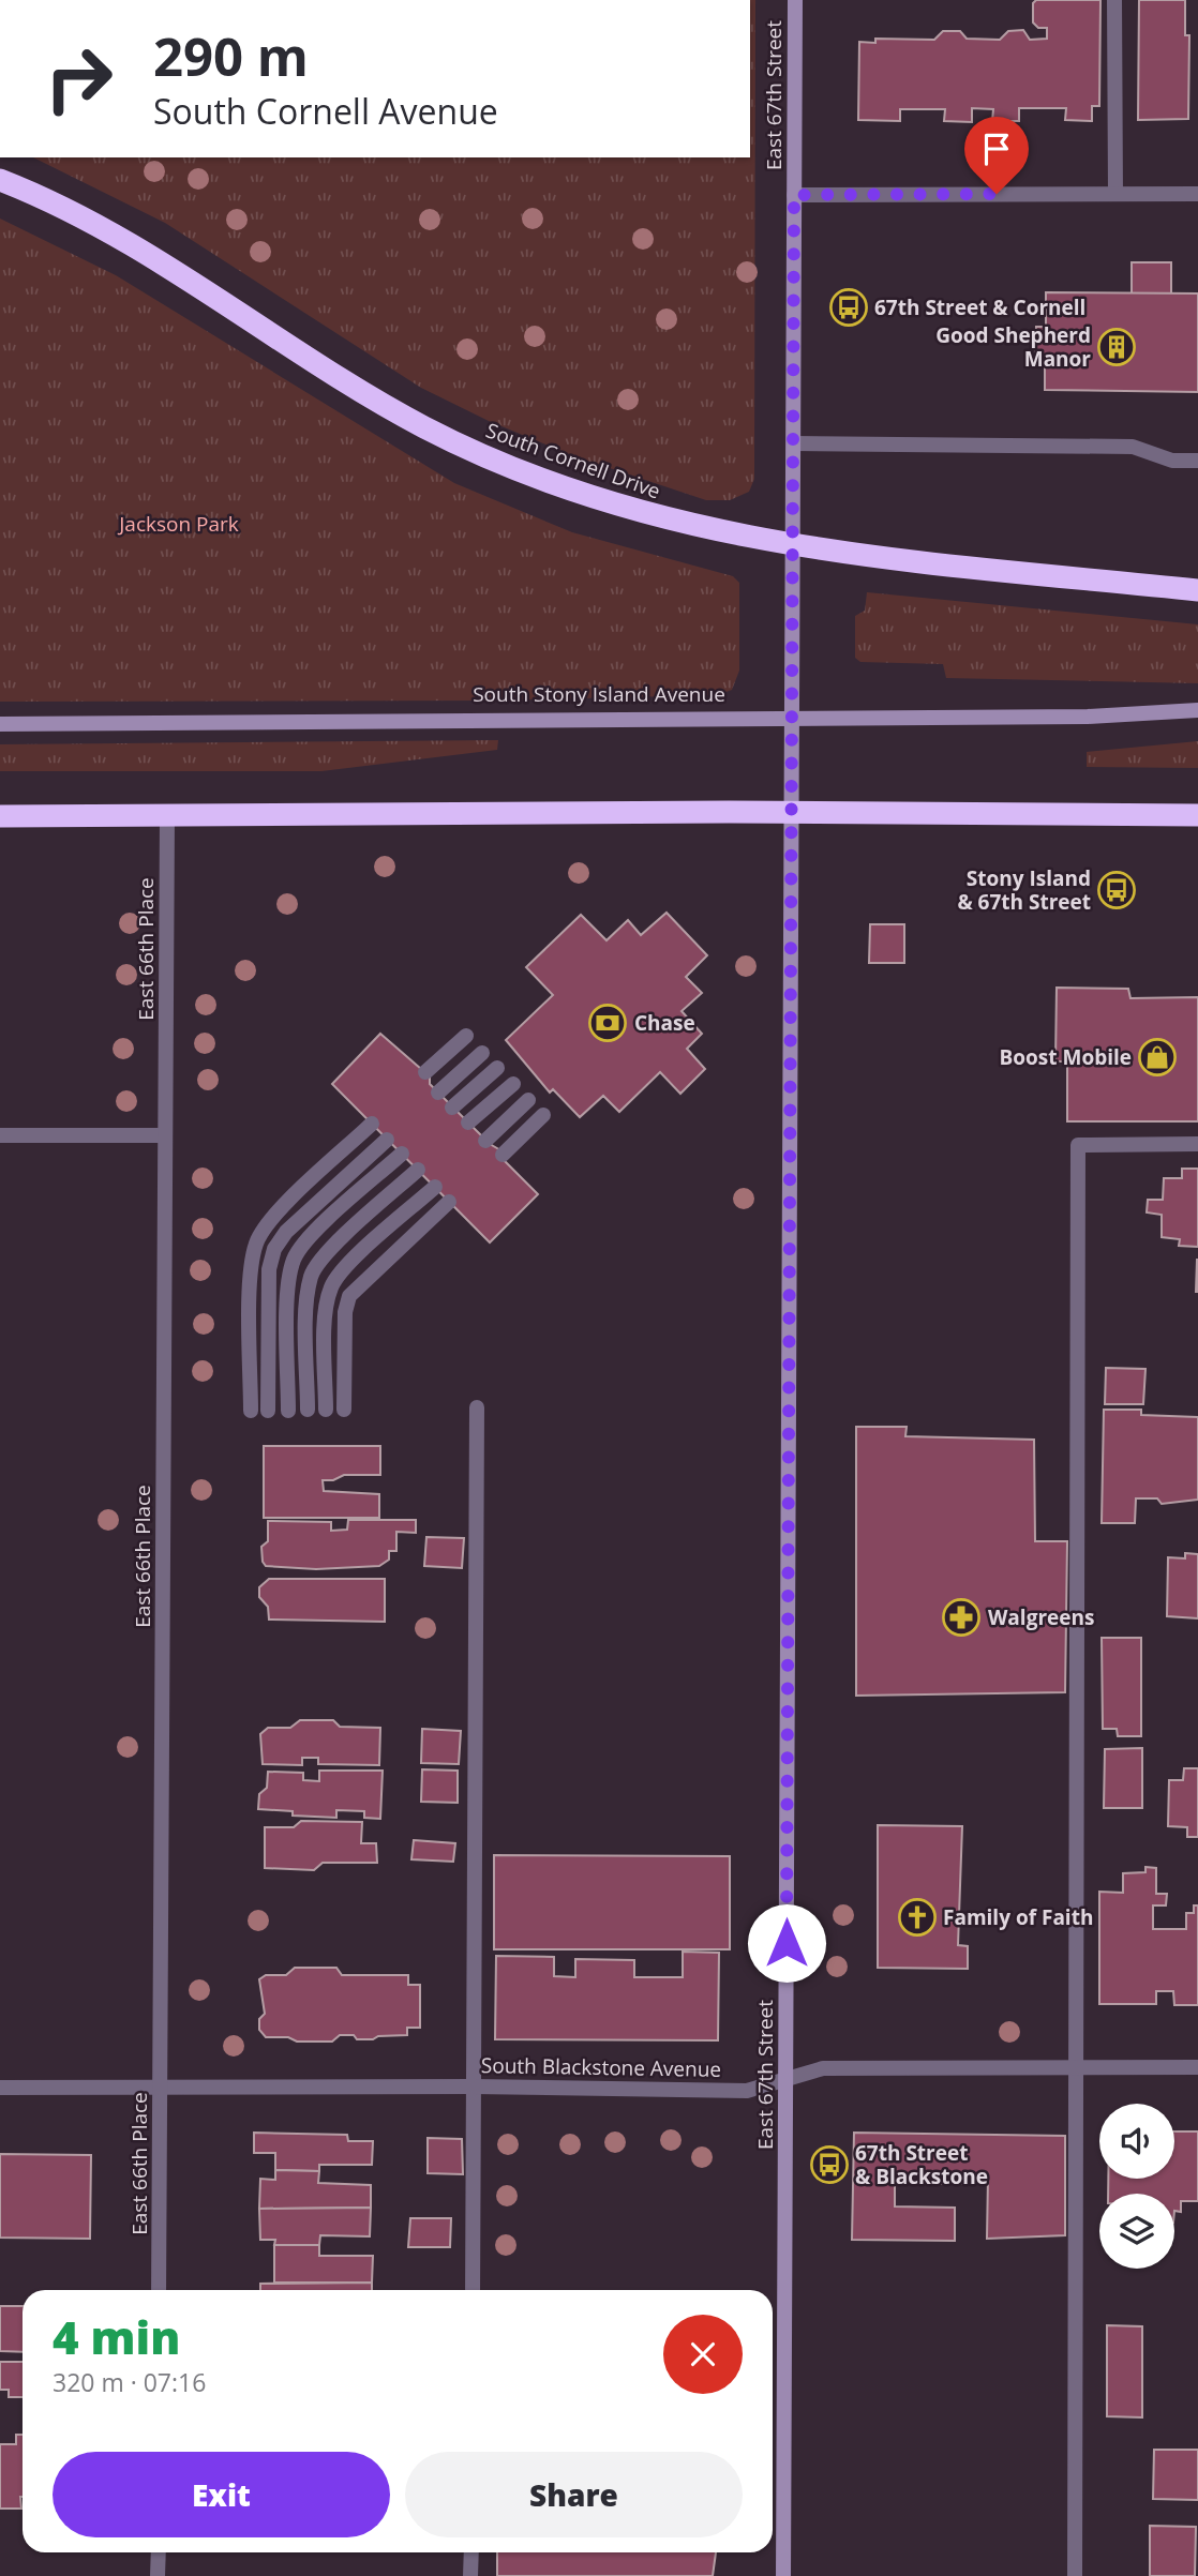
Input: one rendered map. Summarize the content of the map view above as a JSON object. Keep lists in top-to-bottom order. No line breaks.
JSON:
{"streets":{"highway":["South Cornell Drive"],"street":["East 67th Street","South Stony Island Avenue","East 66th Place","South Blackstone Avenue"]},"crossings":[["East 67th Street","South Cornell Drive"],["East 67th Street","South Stony Island Avenue"],["East 67th Street","South Blackstone Avenue"],["East 66th Place","South Blackstone Avenue"]],"parks":["Jackson Park"],"places":{"bus stop":["67th Street & Cornell","Stony Island & 67th Street","67th Street & Blackstone"],"building":["Good Shepherd Manor"],"bank":["Chase"],"shop":["Boost Mobile"],"pharmacy":["Walgreens"],"church":["Family of Faith"]},"page":{"turn":["290 m","South Cornell Avenue"],"heading":["4 min","320 m · 07:16"],"buttons":["Exit","Share"]}}
